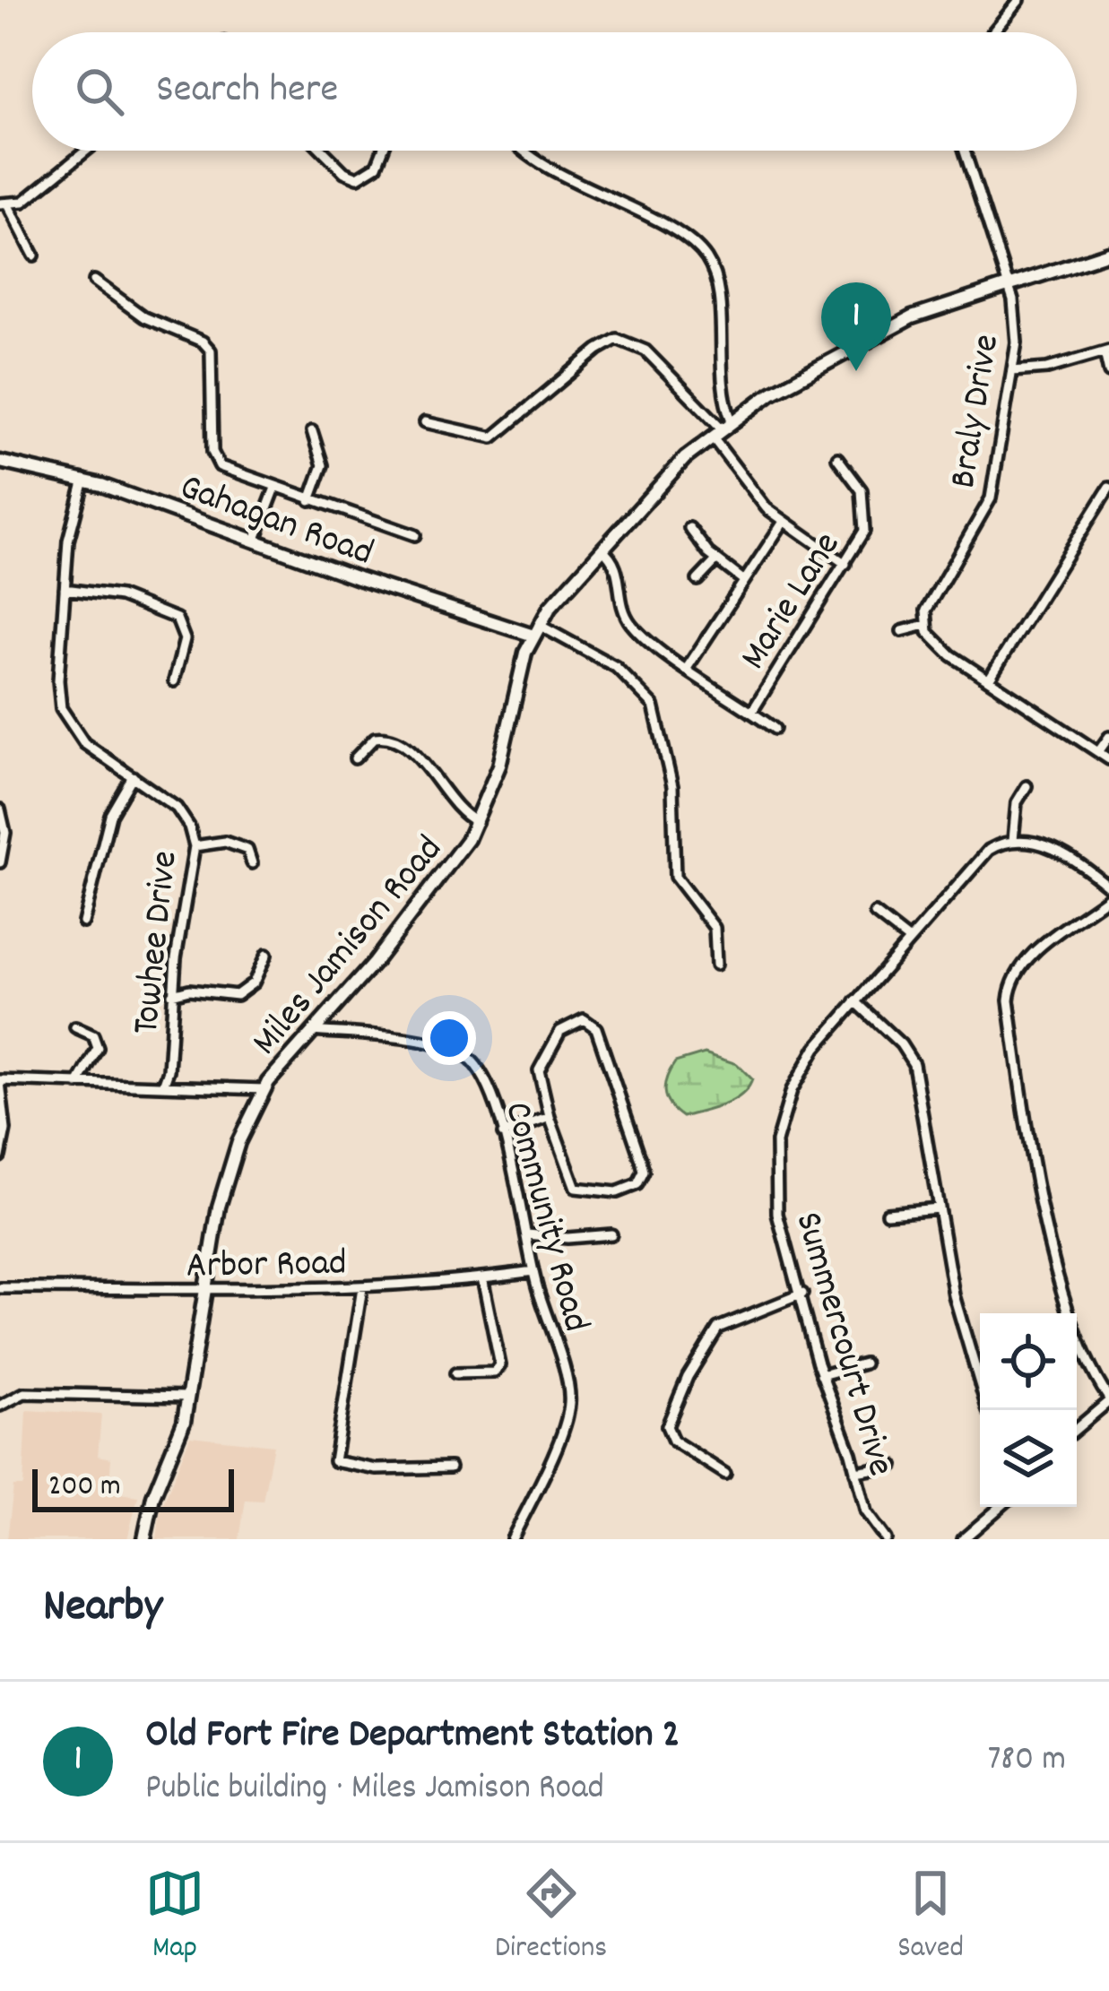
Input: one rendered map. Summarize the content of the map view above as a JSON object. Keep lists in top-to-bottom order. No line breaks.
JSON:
{"streets":{"main road":["Gahagan Road","Miles Jamison Road"],"street":["Braly Drive","Marie Lane","Towhee Drive","Community Road","Arbor Road","Summercourt Drive"]},"crossings":[["Braly Drive","Miles Jamison Road"],["Gahagan Road","Towhee Drive"],["Gahagan Road","Miles Jamison Road"],["Miles Jamison Road","Community Road"],["Miles Jamison Road","Arbor Road"],["Community Road","Arbor Road"]],"scale_bar":"200 m","page":{"search":"Search here","pins":"1","scale":"200 m","heading":"Nearby","list":[{"mark":"1","name":"Old Fort Fire Department Station 2","note":"Public building · Miles Jamison Road","value":"780 m"}],"nav":["Map","Directions","Saved"]}}
